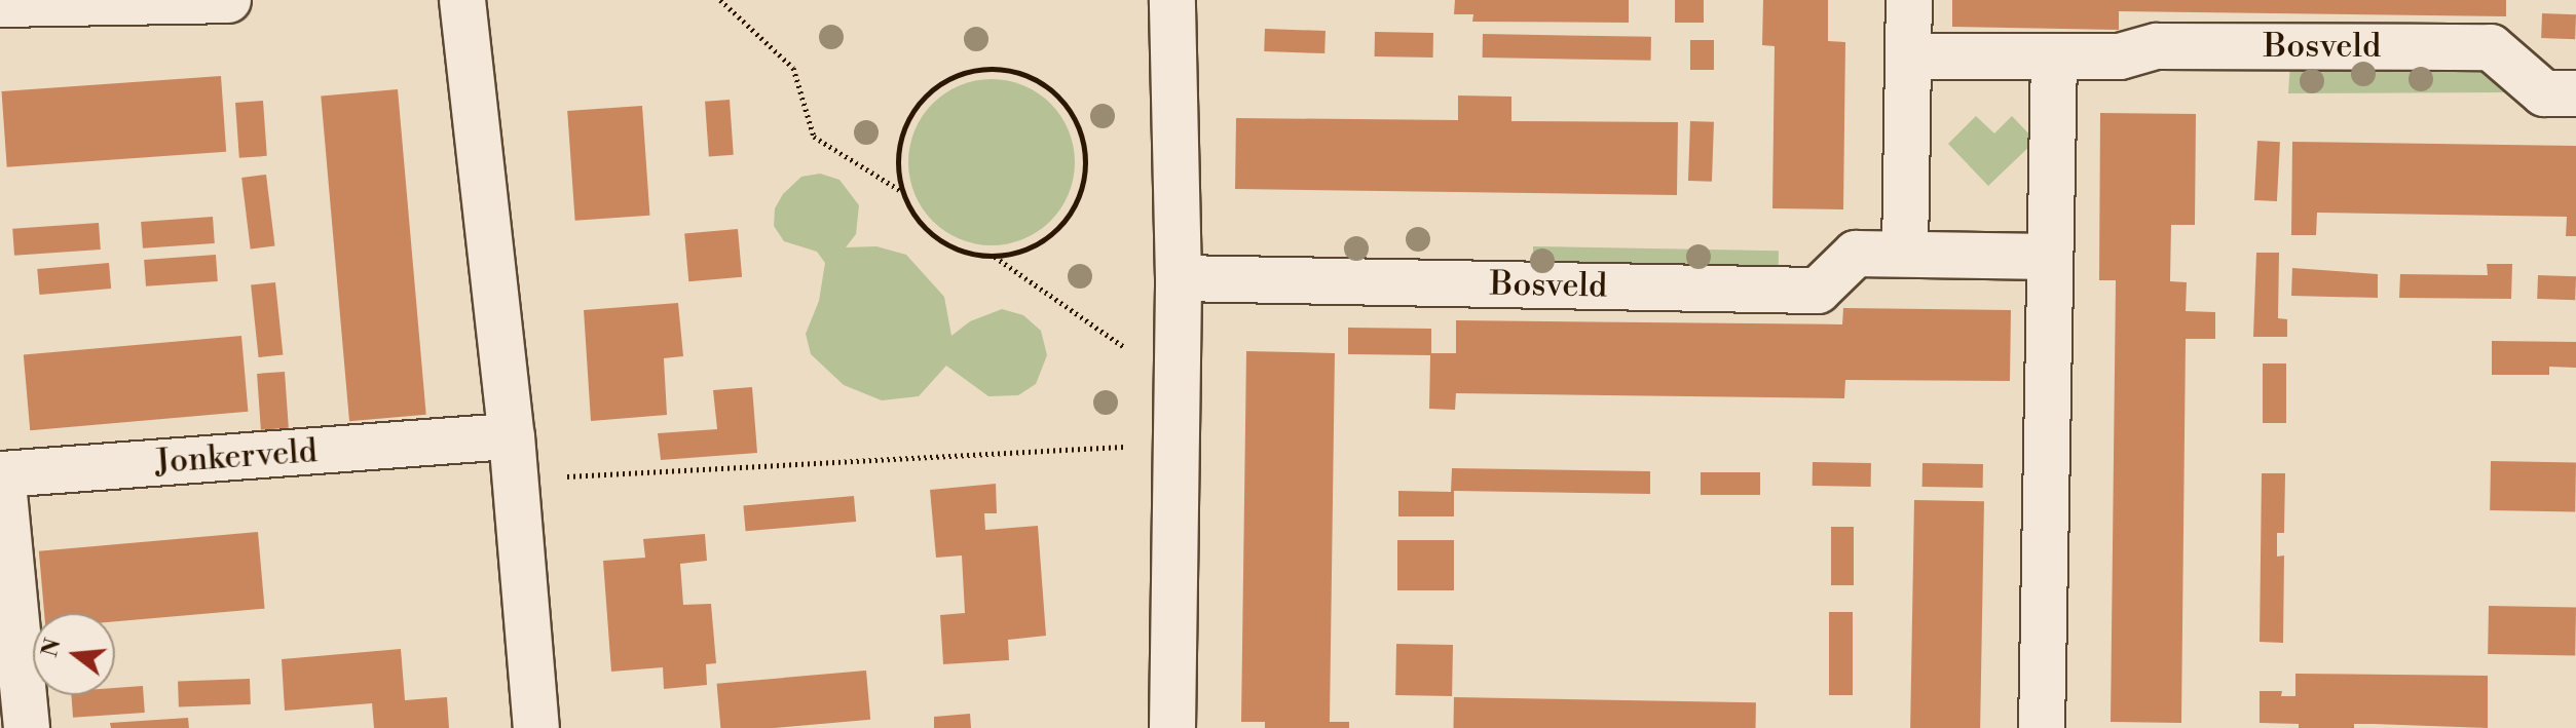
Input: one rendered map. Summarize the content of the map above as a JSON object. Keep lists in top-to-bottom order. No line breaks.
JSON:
{"streets":{"street":["Bosveld","Jonkerveld"]},"north":"left"}
